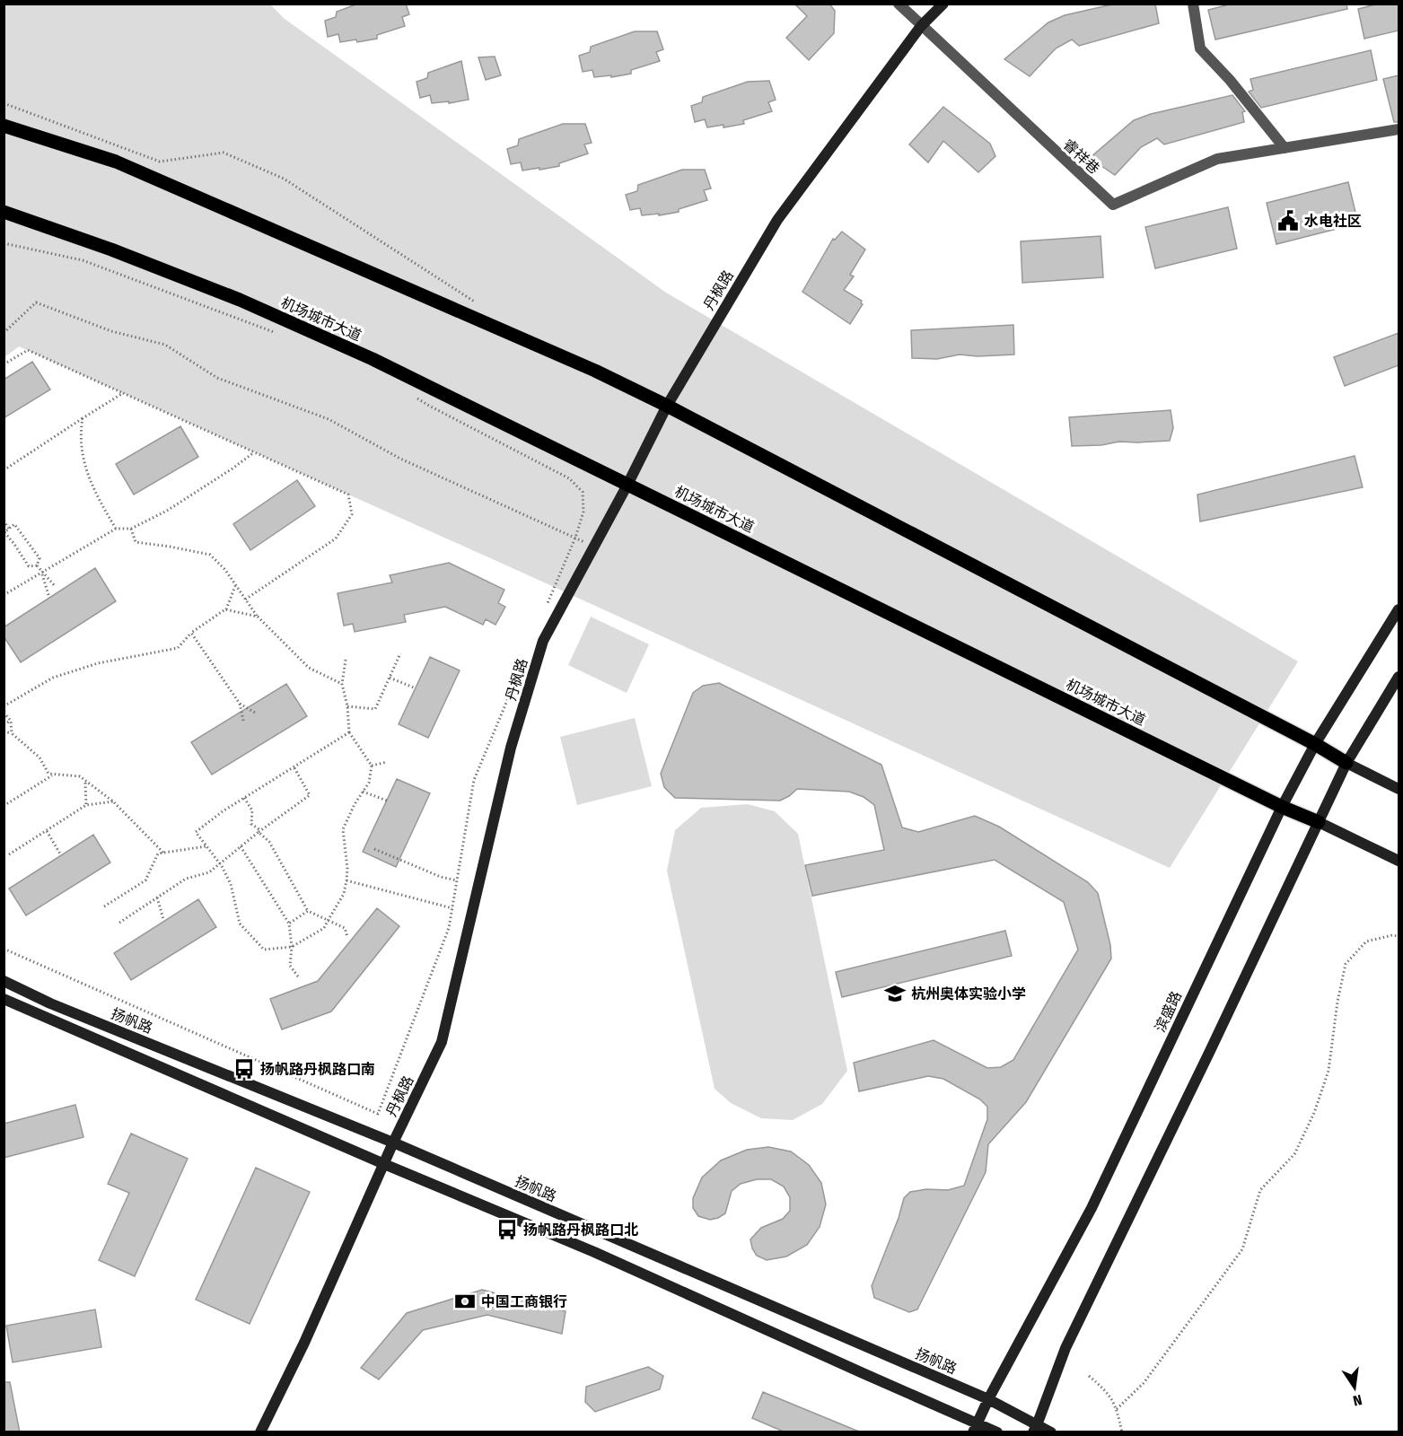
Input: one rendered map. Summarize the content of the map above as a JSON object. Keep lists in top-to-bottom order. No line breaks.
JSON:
{"streets":{"main road":["丹枫路","机场城市大道","滨盛路","扬帆路"],"street":["睿祥巷"]},"crossings":[["睿祥巷","丹枫路"],["丹枫路","机场城市大道"],["丹枫路","扬帆路"],["机场城市大道","滨盛路"],["滨盛路","扬帆路"]],"places":{"public building":["水电社区"],"school or university":["杭州奥体实验小学"],"bus stop":["扬帆路丹枫路口南","扬帆路丹枫路口北"],"bank":["中国工商银行"]},"north":"bottom"}
